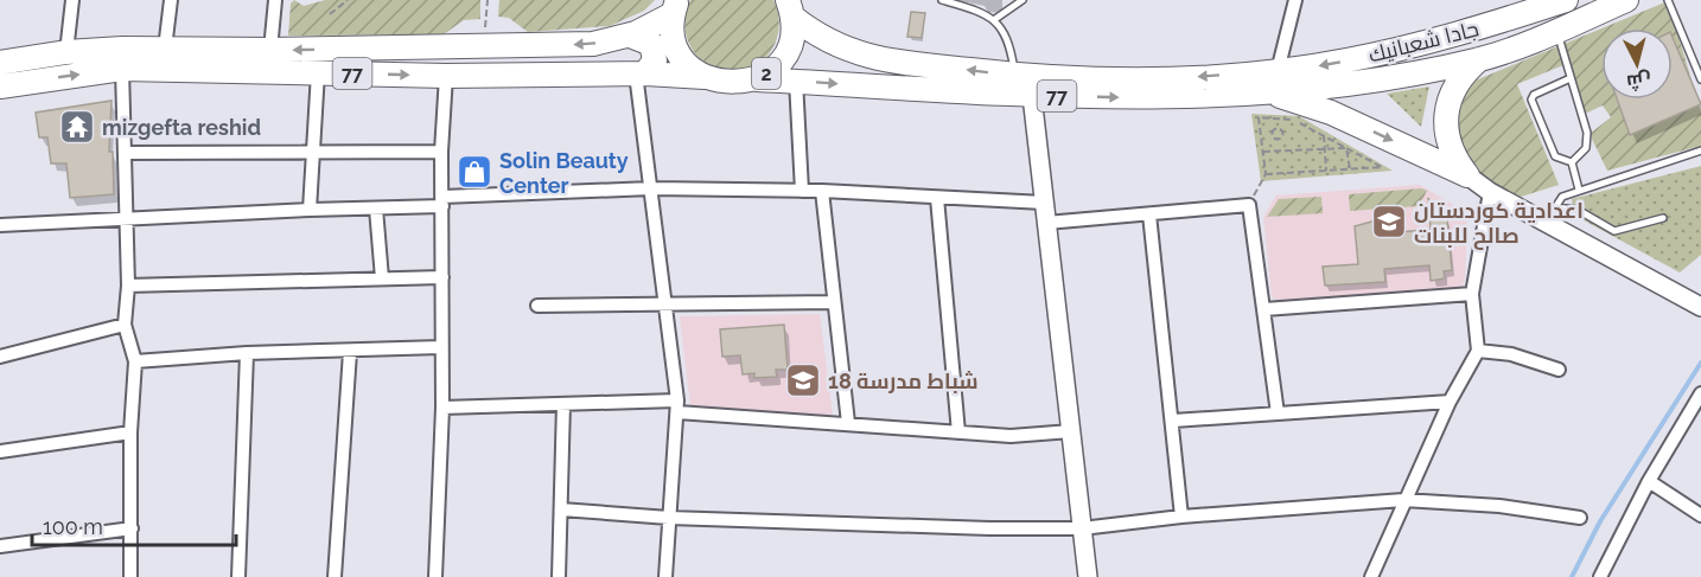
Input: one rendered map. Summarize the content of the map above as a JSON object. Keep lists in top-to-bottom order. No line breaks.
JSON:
{"streets":{"highway":["جادا شعبانيك","77","2"]},"crossings":[["جادا شعبانيك","77"],["77","2"]],"places":{"temple":["mizgefta reshid"],"shop":["Solin Beauty Center"],"school or university":["اعدادية كوردستان صالح للبنات","18 شباط مدرسة"]},"scale_bar":"100 m","north":"bottom"}
